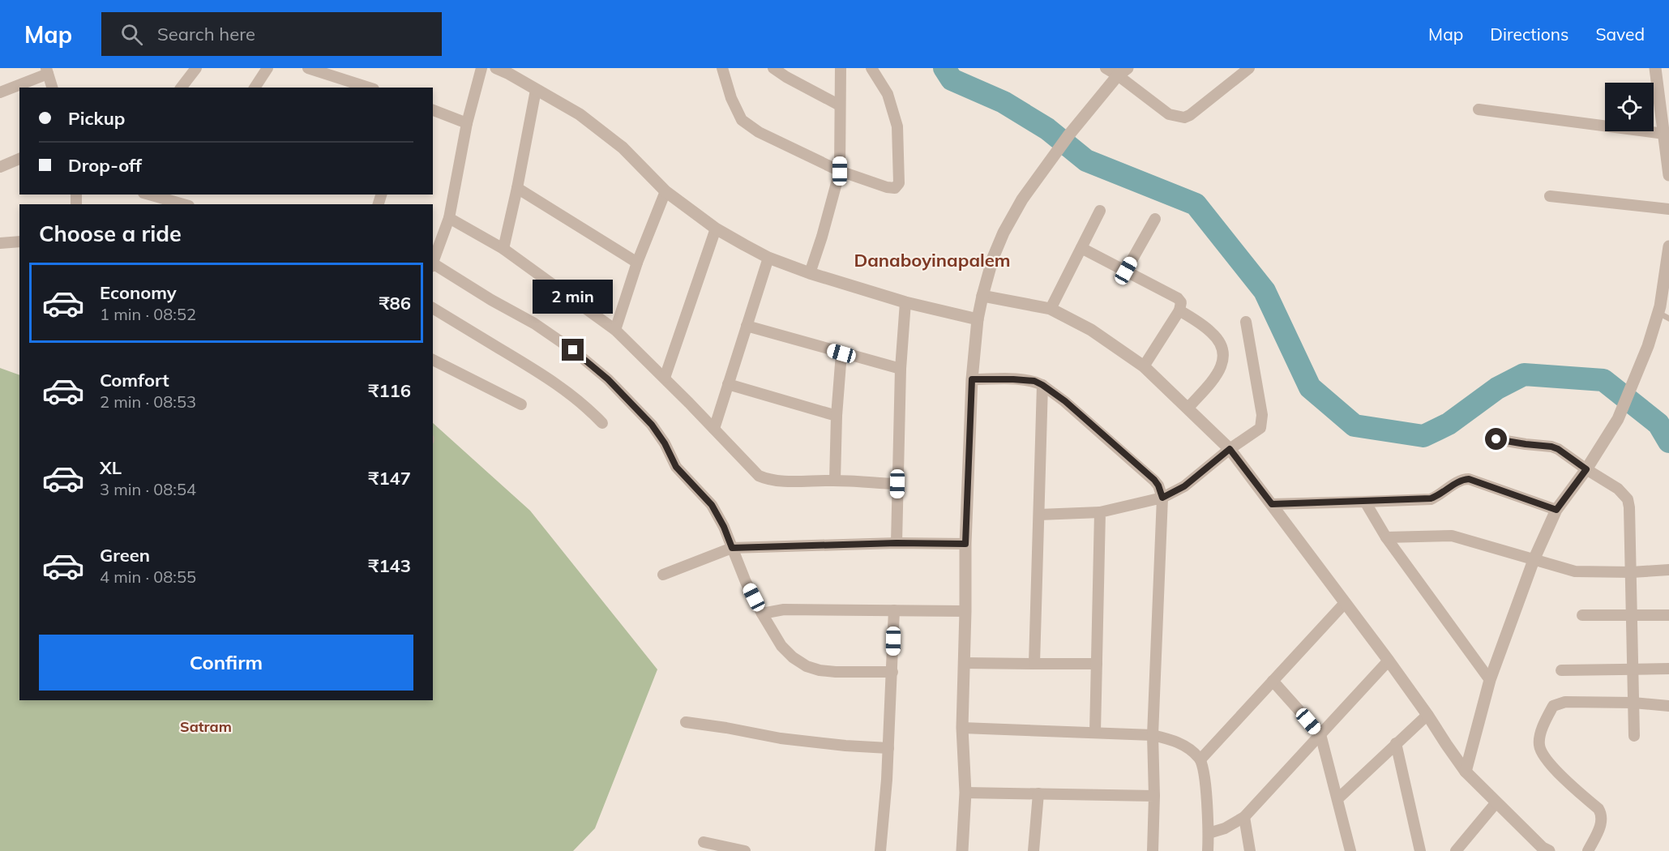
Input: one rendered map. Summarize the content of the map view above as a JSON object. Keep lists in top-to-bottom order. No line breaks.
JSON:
{"districts":["Danaboyinapalem","Satram"],"page":{"header":"Map","search":"Search here","nav":["Map","Directions","Saved"],"banner":["Pickup","Drop-off"],"heading":"Choose a ride","list":[{"name":"Economy","note":"1 min · 08:52","value":"₹86"},{"name":"Comfort","note":"2 min · 08:53","value":"₹116"},{"name":"XL","note":"3 min · 08:54","value":"₹147"},{"name":"Green","note":"4 min · 08:55","value":"₹143"}],"bubble":"2 min","buttons":"Confirm"}}
